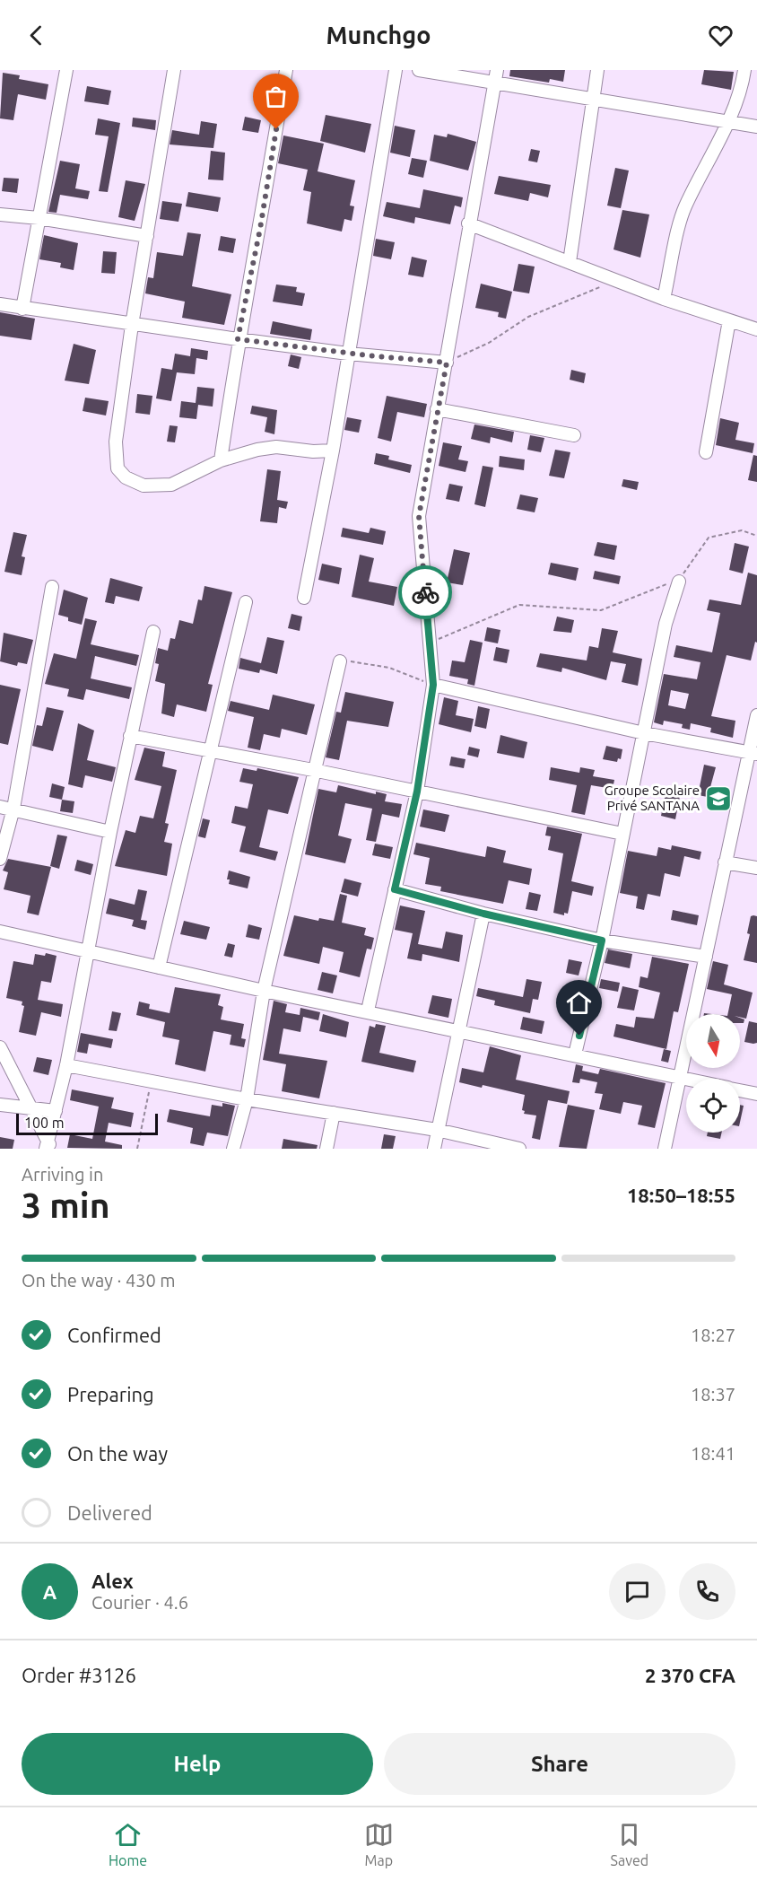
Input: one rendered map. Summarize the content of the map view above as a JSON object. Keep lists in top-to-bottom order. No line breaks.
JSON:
{"places":{"school or university":["Groupe Scolaire Privé SANTANA"]},"scale_bar":"100 m","north":"bottom","page":{"header":"Munchgo","scale":"100 m","heading":["3 min","Arriving in","18:50–18:55"],"panel":["Alex","Courier · 4.6","Order #3126","2 370 CFA"],"bar":"On the way · 430 m","list":[["Confirmed","18:27"],["Preparing","18:37"],["On the way","18:41"],"Delivered"],"round":"A","buttons":["Help","Share"],"tabs":["Home","Map","Saved"]}}
